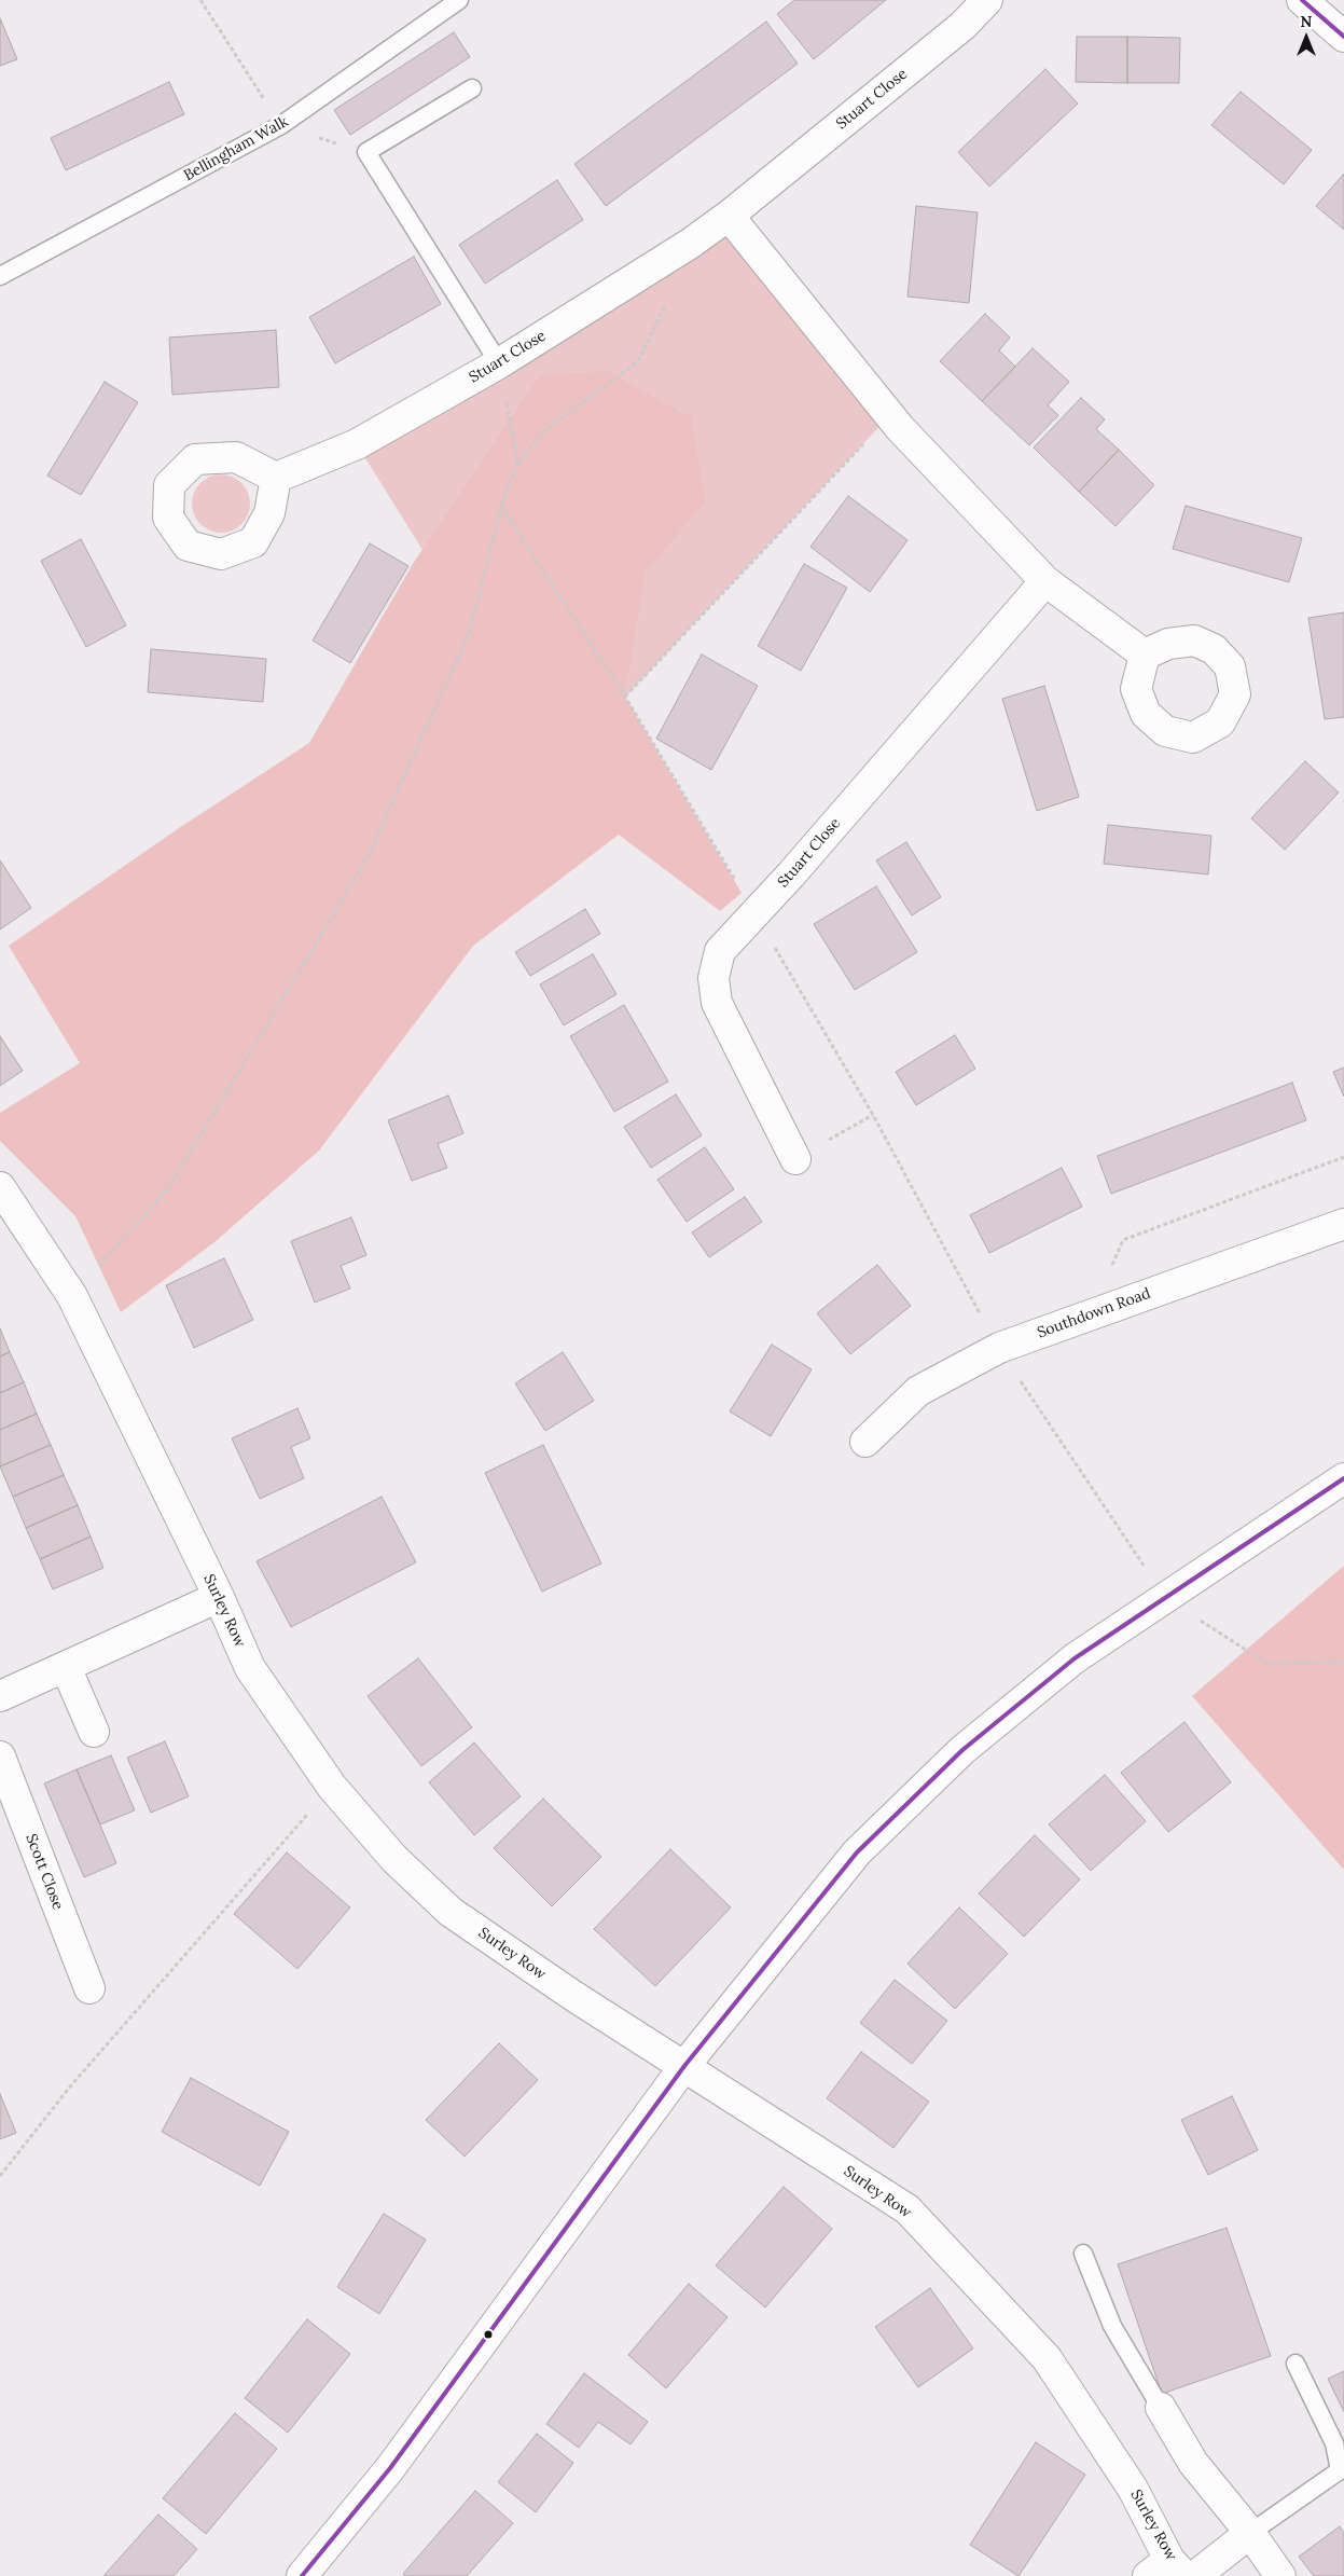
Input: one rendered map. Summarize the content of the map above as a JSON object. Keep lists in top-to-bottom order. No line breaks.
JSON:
{"streets":{"street":["Stuart Close","Southdown Road","Surley Row","Scott Close"],"lane":["Bellingham Walk"]},"north":"top"}
